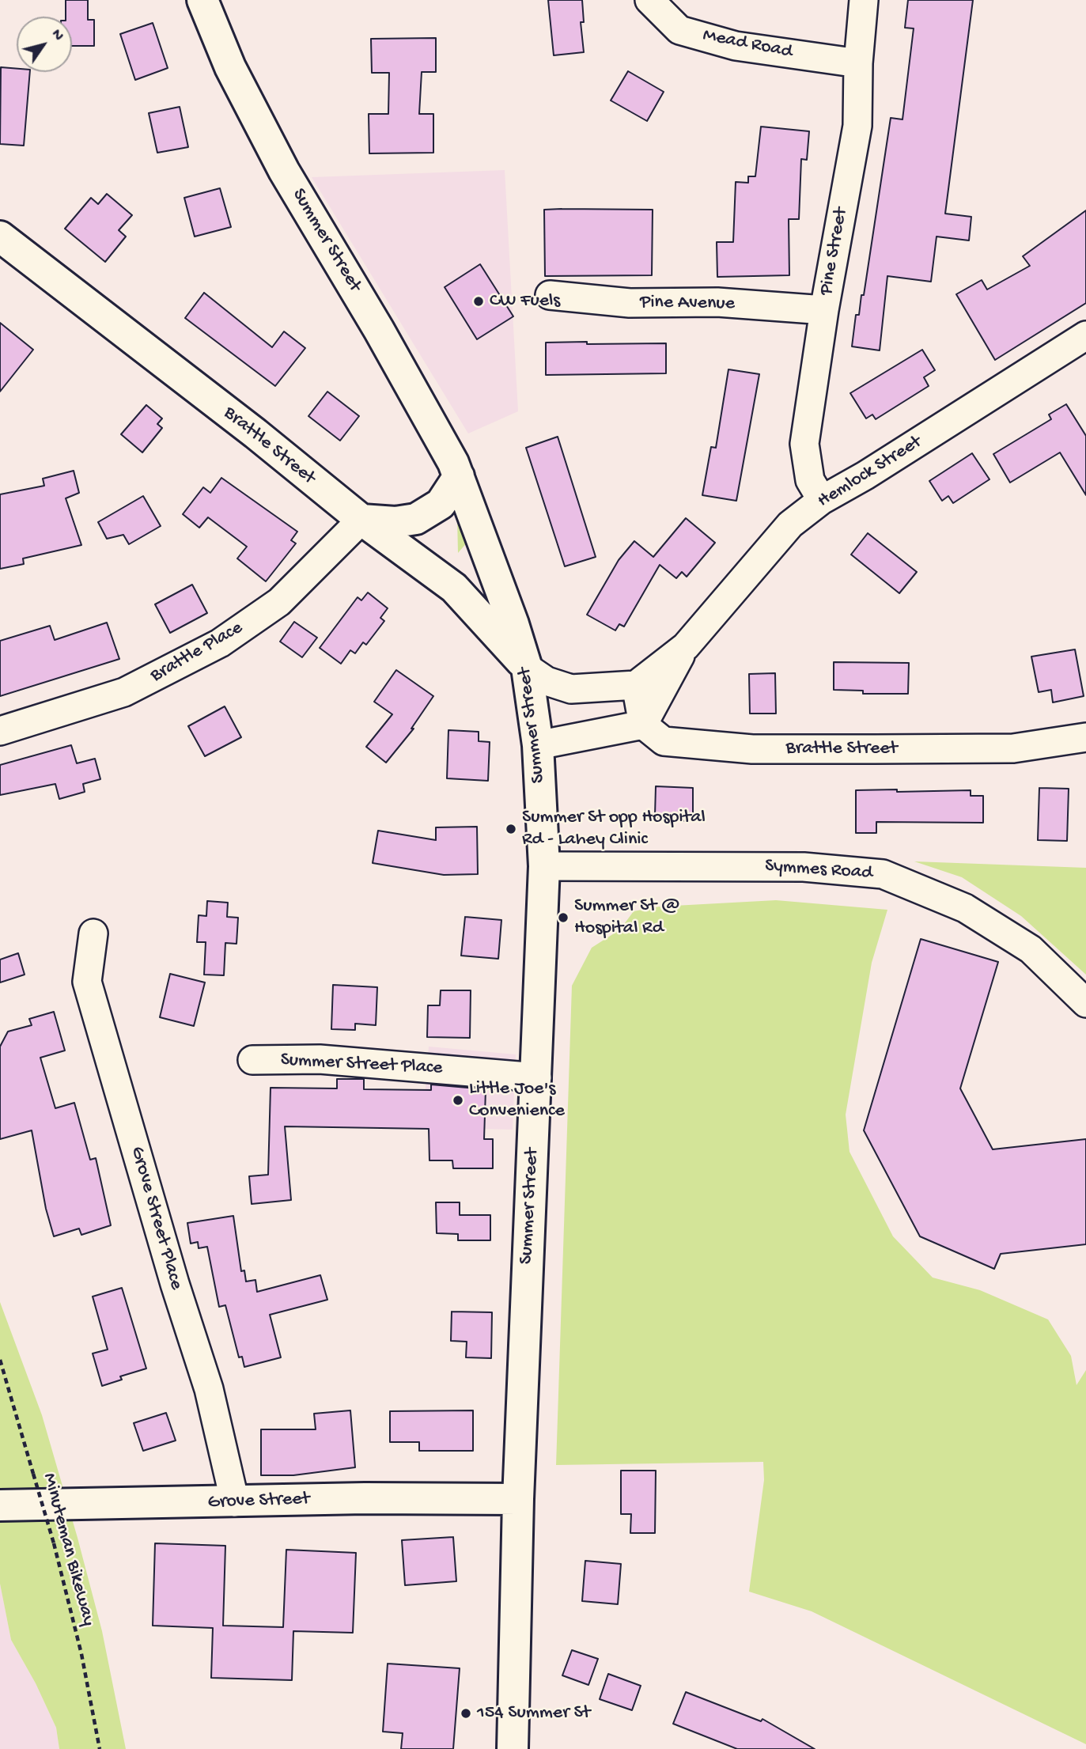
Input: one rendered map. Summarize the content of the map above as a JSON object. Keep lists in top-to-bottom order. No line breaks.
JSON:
{"streets":{"main road":["Summer Street","Brattle Street","Grove Street"],"street":["Mead Road","Pine Street","Pine Avenue","Hemlock Street","Brattle Place","Symmes Road","Summer Street Place","Grove Street Place"],"path":["Minuteman Bikeway"]},"crossings":[["Mead Road","Pine Street"],["Summer Street","Brattle Street"],["Summer Street","Symmes Road"],["Summer Street","Summer Street Place"],["Summer Street","Grove Street"],["Pine Street","Pine Avenue"],["Pine Street","Hemlock Street"],["Brattle Street","Hemlock Street"],["Brattle Street","Brattle Place"],["Grove Street Place","Grove Street"]],"places":["CW Fuels","Summer St opp Hospital Rd - Lahey Clinic","Summer St @ Hospital Rd","Little Joe's Convenience","154 Summer St"],"north":"top right"}
